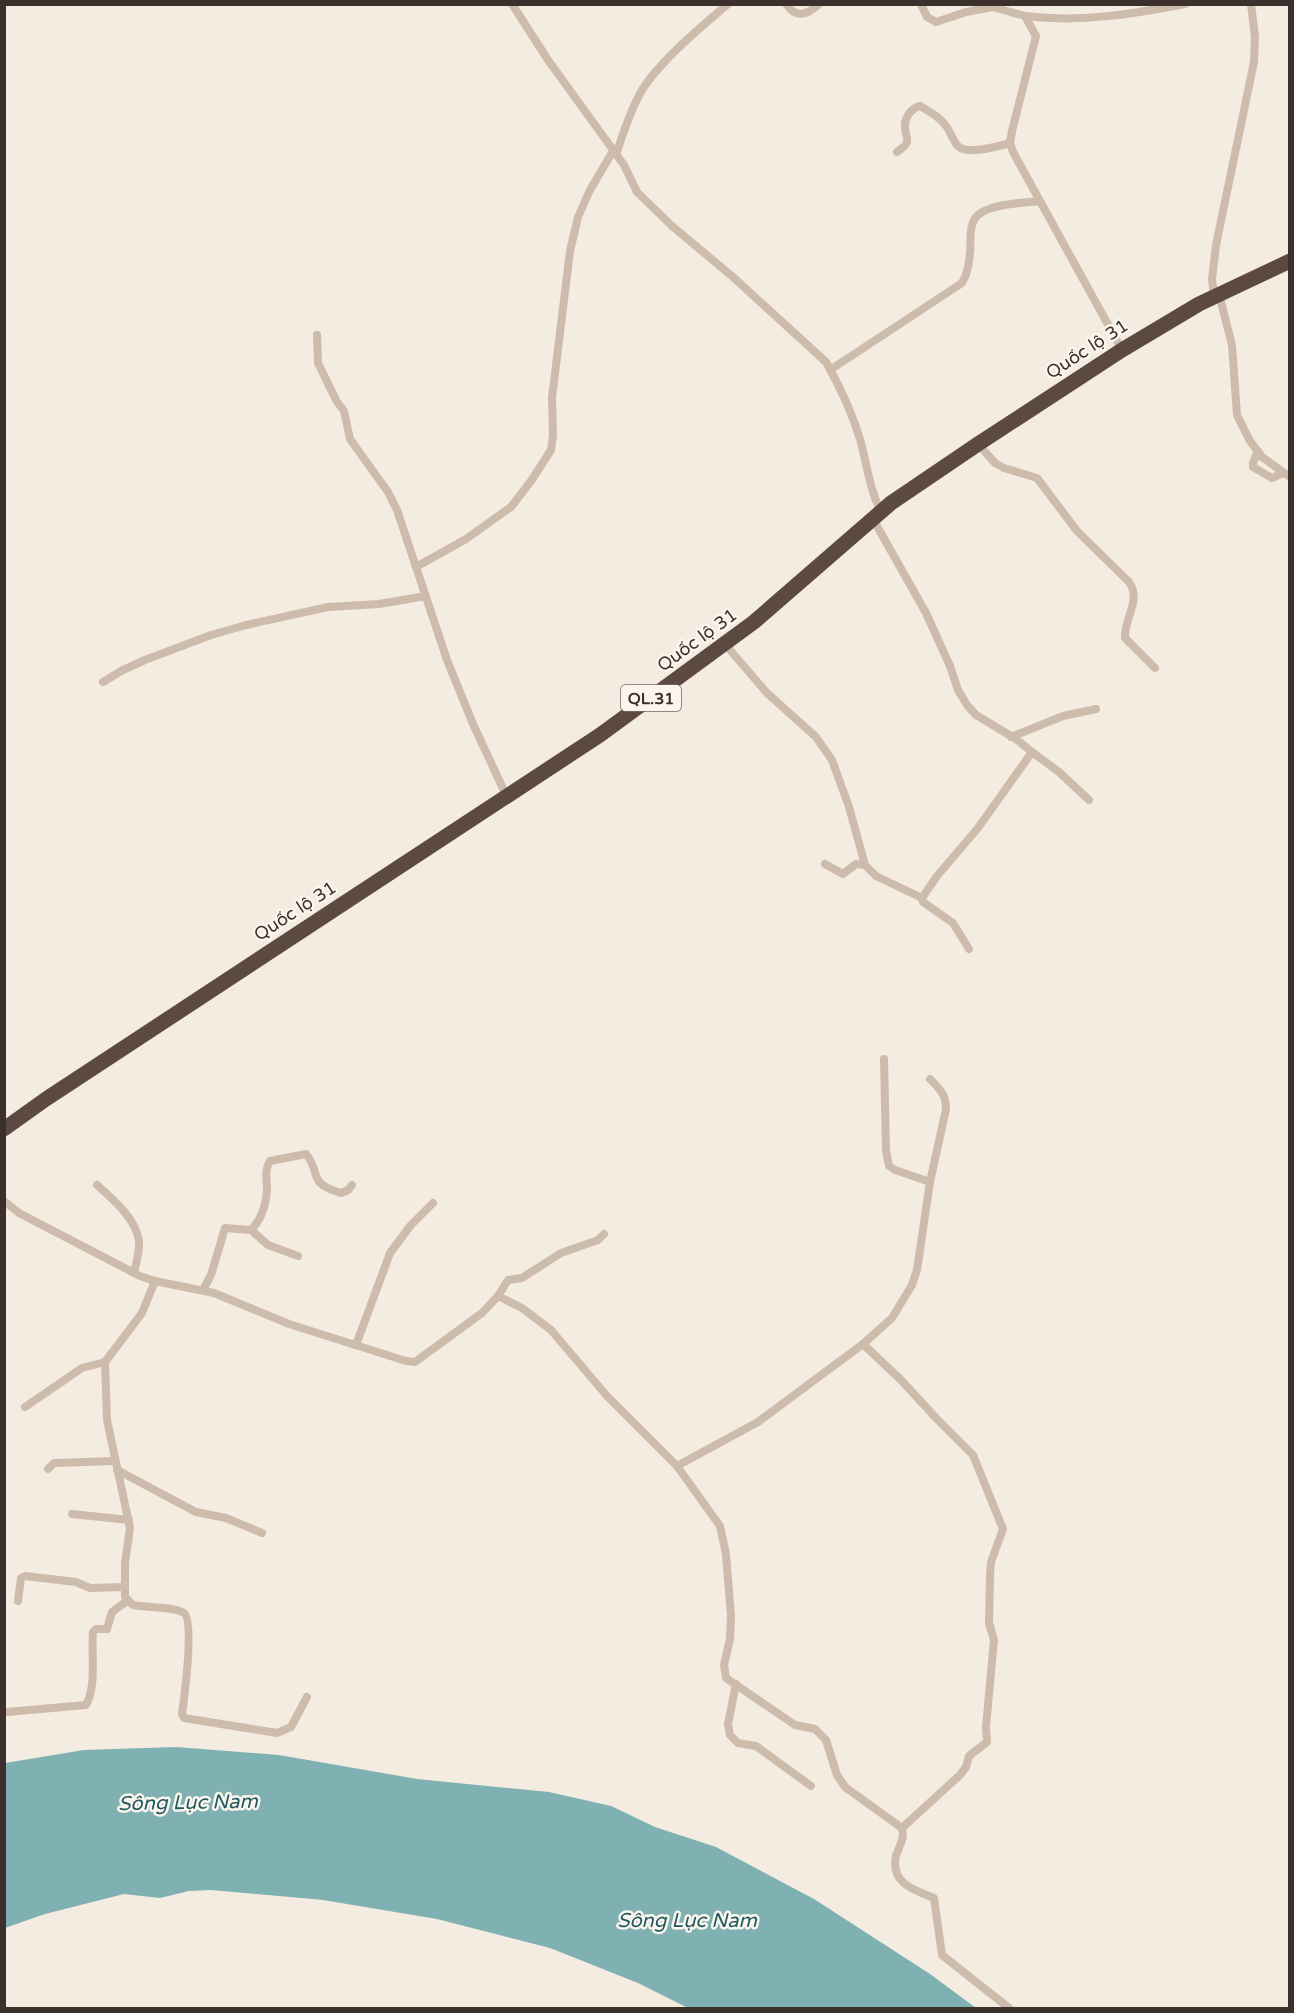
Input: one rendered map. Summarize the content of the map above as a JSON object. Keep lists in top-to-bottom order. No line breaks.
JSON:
{"streets":{"highway":["Quốc lộ 31","QL.31"]},"water":["Sông Lục Nam"]}
